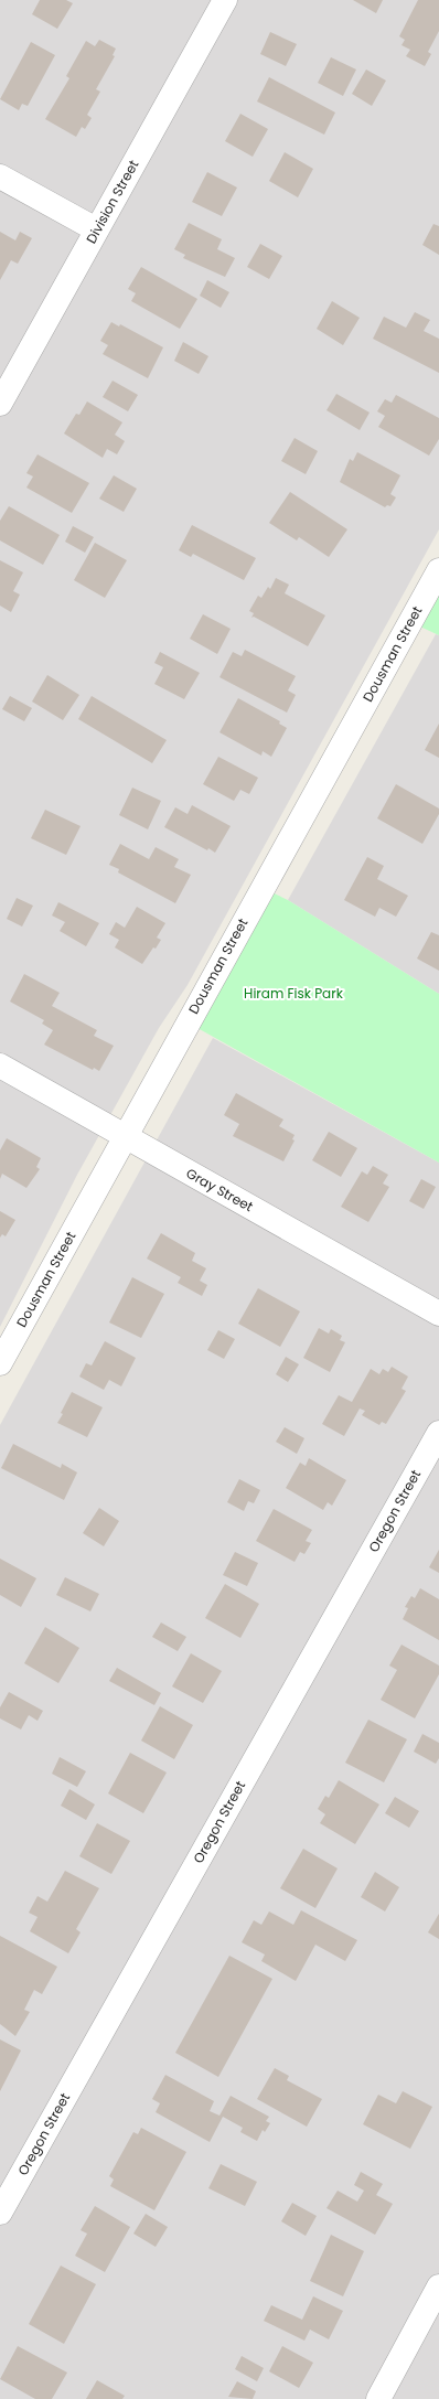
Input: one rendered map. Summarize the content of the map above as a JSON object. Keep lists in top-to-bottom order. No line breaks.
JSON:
{"streets":{"street":["Division Street","Dousman Street","Gray Street","Oregon Street"]},"crossings":[["Dousman Street","Gray Street"]],"parks":["Hiram Fisk Park"]}
